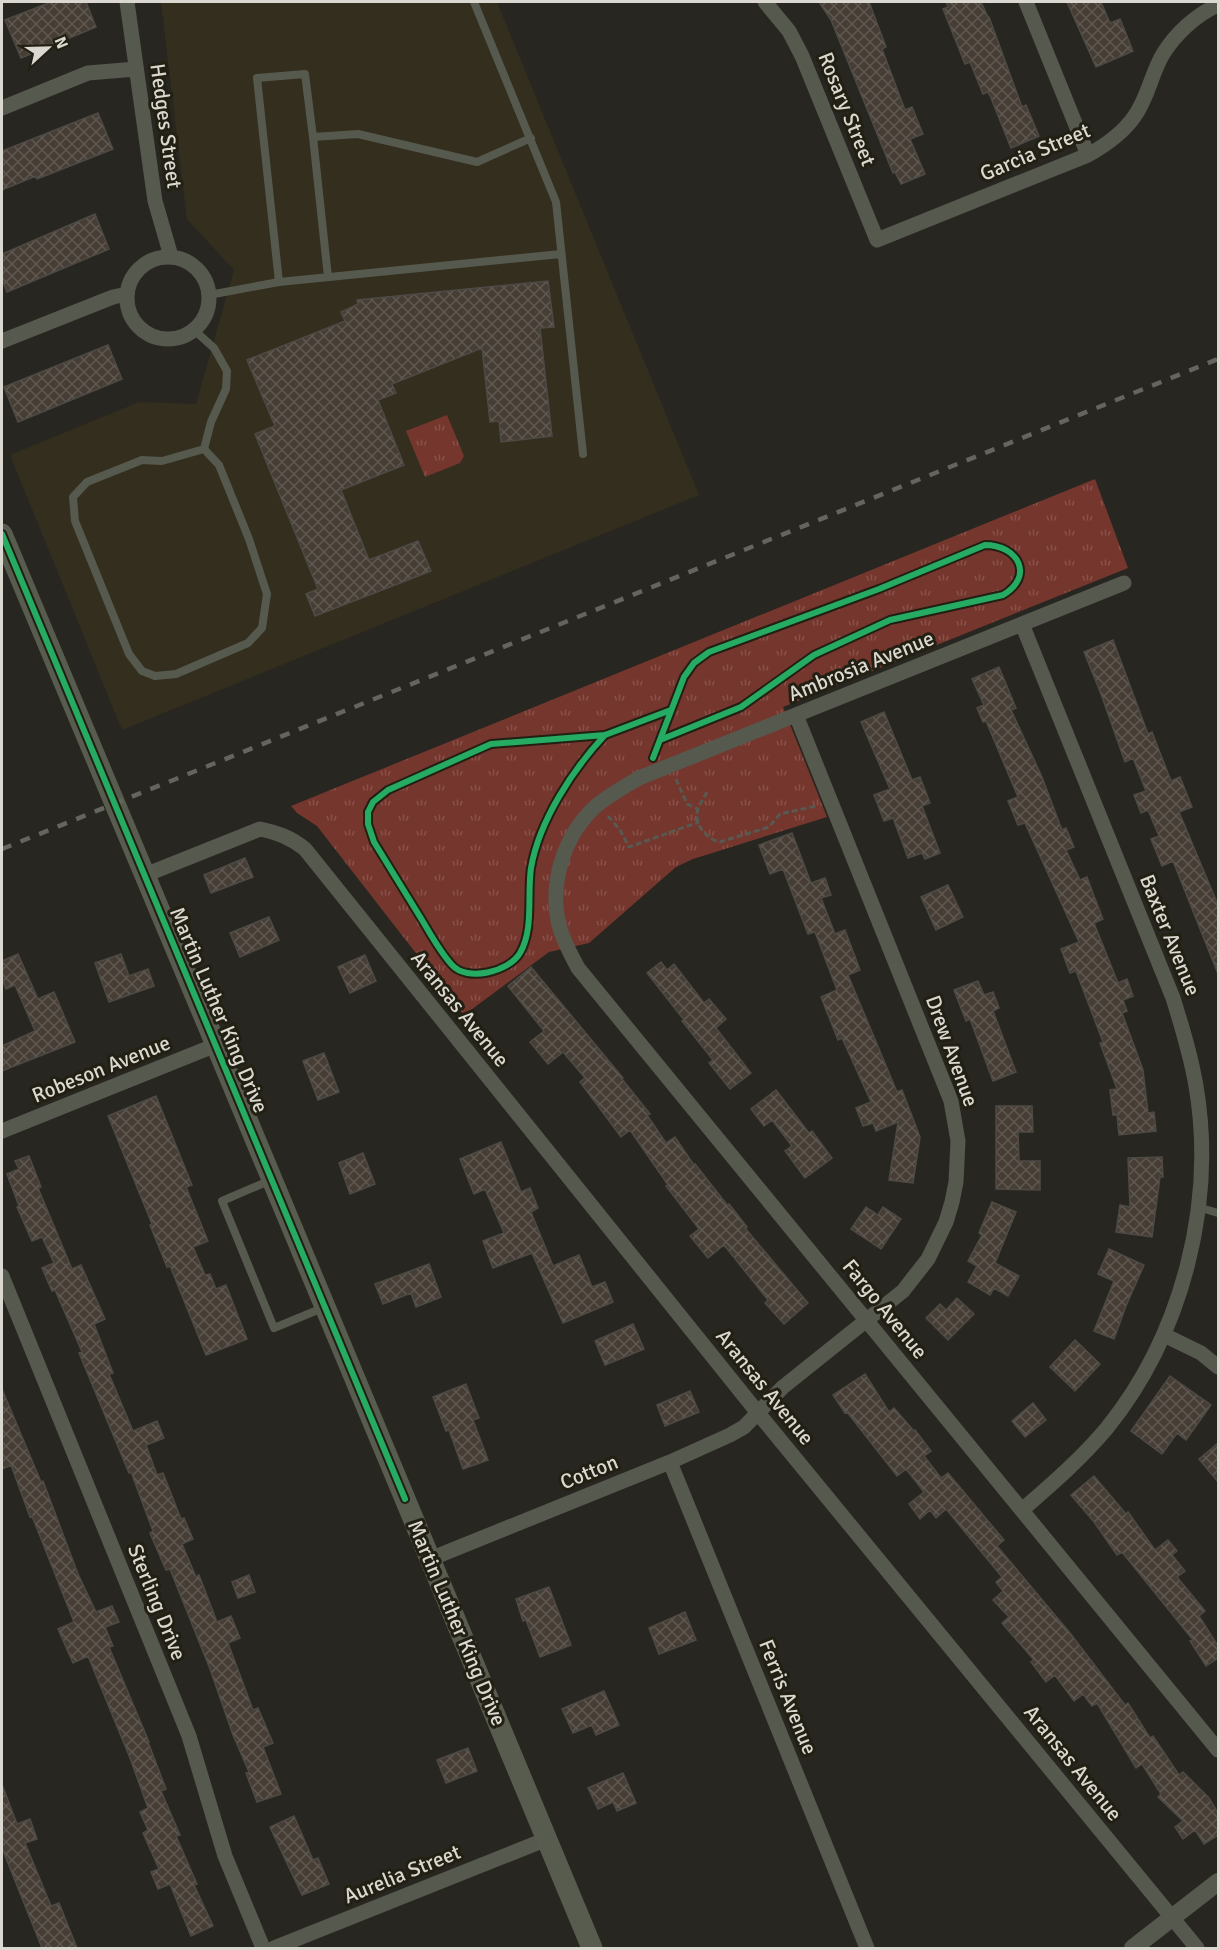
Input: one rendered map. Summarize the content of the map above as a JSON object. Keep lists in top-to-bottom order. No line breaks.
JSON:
{"streets":{"main road":["Martin Luther King Drive"],"street":["Rosary Street","Hedges Street","Garcia Street","Ambrosia Avenue","Baxter Avenue","Aransas Avenue","Drew Avenue","Robeson Avenue","Fargo Avenue","Cotton","Sterling Drive","Ferris Avenue","Aurelia Street"]},"crossings":[["Rosary Street","Garcia Street"],["Ambrosia Avenue","Baxter Avenue"],["Ambrosia Avenue","Drew Avenue"],["Ambrosia Avenue","Fargo Avenue"],["Baxter Avenue","Fargo Avenue"],["Aransas Avenue","Martin Luther King Drive"],["Aransas Avenue","Drew Avenue"],["Aransas Avenue","Cotton"],["Martin Luther King Drive","Robeson Avenue"],["Martin Luther King Drive","Cotton"],["Martin Luther King Drive","Aurelia Street"],["Drew Avenue","Fargo Avenue"],["Drew Avenue","Cotton"],["Cotton","Ferris Avenue"]],"north":"right"}
